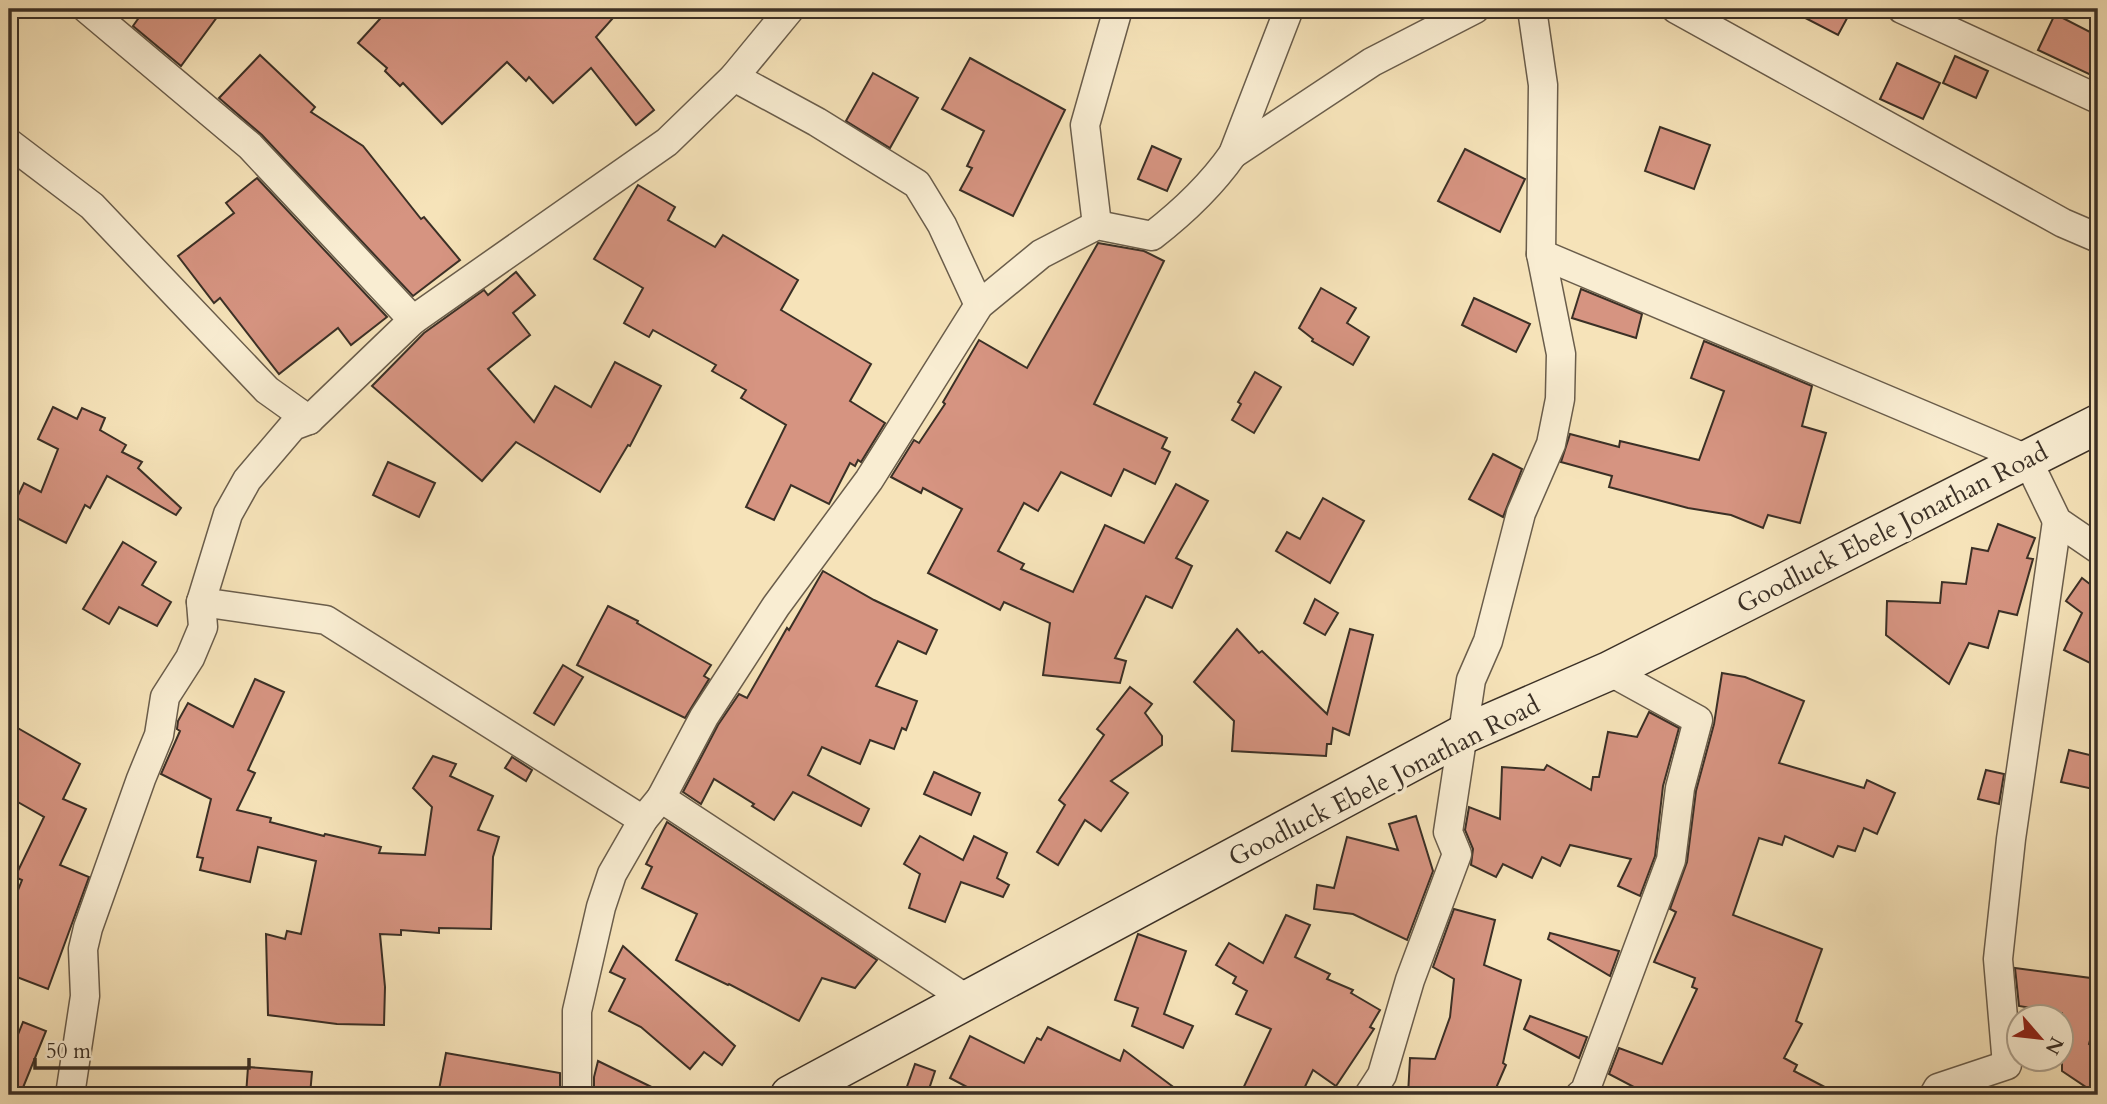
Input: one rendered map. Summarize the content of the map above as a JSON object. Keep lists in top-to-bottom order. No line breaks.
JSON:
{"streets":{"main road":["Goodluck Ebele Jonathan Road"]},"scale_bar":"50 m","north":"bottom right"}
